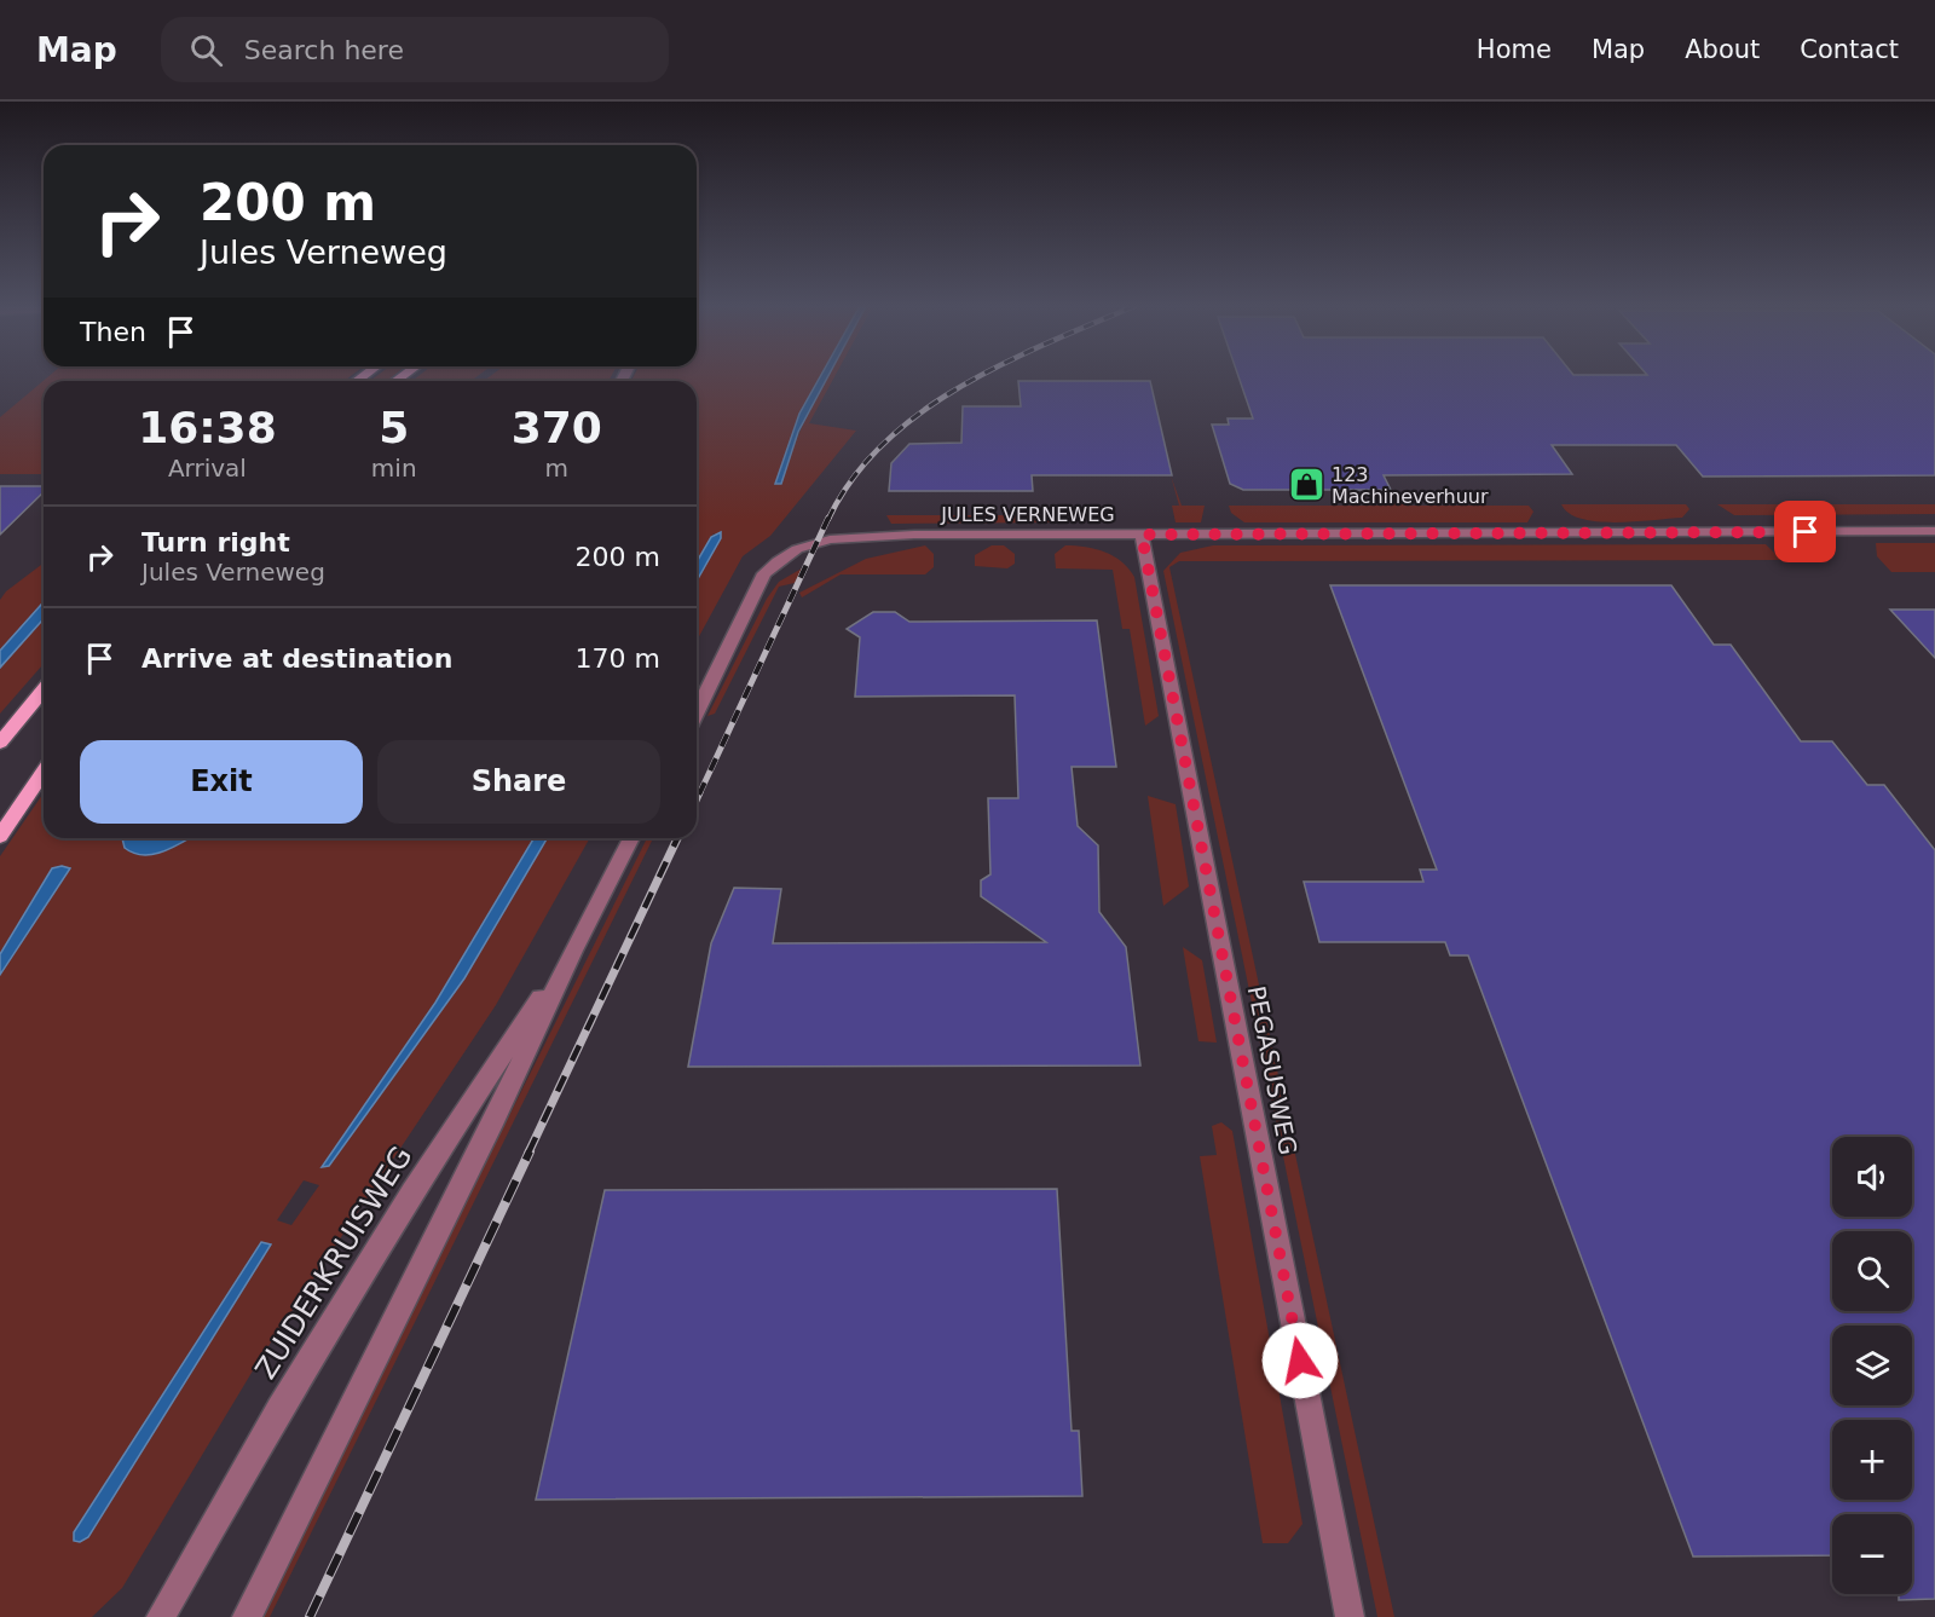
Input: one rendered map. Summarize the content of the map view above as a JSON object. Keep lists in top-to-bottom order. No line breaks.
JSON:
{"streets":{"street":["JULES VERNEWEG","PEGASUSWEG","ZUIDERKRUISWEG"]},"crossings":[["JULES VERNEWEG","PEGASUSWEG"]],"places":{"shop":["123 Machineverhuur"]},"page":{"header":"Map","search":"Search here","nav":["Home","Map","About","Contact"],"turn":["200 m","Jules Verneweg"],"then":"Then","eta":["16:38","Arrival","5","min","370","m"],"list":[{"name":"Turn right","note":"Jules Verneweg","value":"200 m"},{"name":"Arrive at destination","value":"170 m"}],"buttons":["Exit","Share"],"map_buttons":["+","−"]}}
